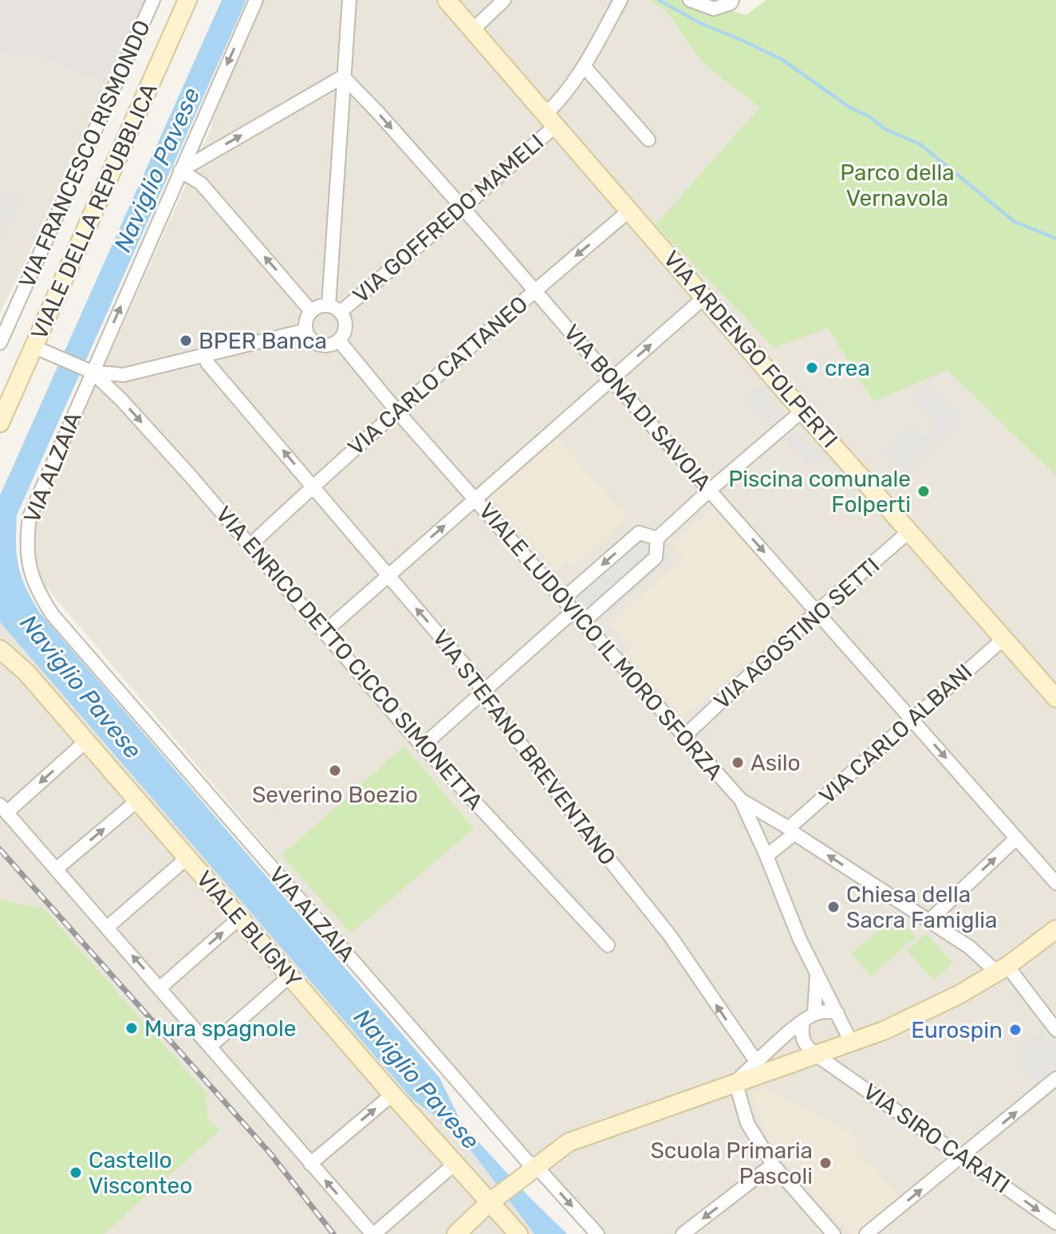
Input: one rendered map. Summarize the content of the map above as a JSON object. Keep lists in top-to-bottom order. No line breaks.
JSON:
{"streets":{"street":["VIA FRANCESCO RISMONDO","VIALE DELLA REPUBBLICA","VIA GOFFREDO MAMELI","VIA ARDENGO FOLPERTI","VIA CARLO CATTANEO","VIA BONA DI SAVOIA","VIA ALZAIA","VIA AGOSTINO SETTI","VIALE LUDOVICO IL MORO SFORZA","VIA ENRICO DETTO CICCO SIMONETTA","VIA CARLO ALBANI","VIA STEFANO BREVENTANO","VIALE BLIGNY","VIA SIRO CARATI"]},"crossings":[["VIA GOFFREDO MAMELI","VIA ARDENGO FOLPERTI"],["VIA GOFFREDO MAMELI","VIA BONA DI SAVOIA"],["VIA GOFFREDO MAMELI","VIALE LUDOVICO IL MORO SFORZA"],["VIA ARDENGO FOLPERTI","VIA CARLO CATTANEO"],["VIA ARDENGO FOLPERTI","VIA AGOSTINO SETTI"],["VIA ARDENGO FOLPERTI","VIA CARLO ALBANI"],["VIA CARLO CATTANEO","VIA BONA DI SAVOIA"],["VIA CARLO CATTANEO","VIALE LUDOVICO IL MORO SFORZA"],["VIA CARLO CATTANEO","VIA ENRICO DETTO CICCO SIMONETTA"],["VIA CARLO CATTANEO","VIA STEFANO BREVENTANO"],["VIA BONA DI SAVOIA","VIA AGOSTINO SETTI"],["VIA BONA DI SAVOIA","VIA CARLO ALBANI"],["VIA ALZAIA","VIA ENRICO DETTO CICCO SIMONETTA"],["VIA AGOSTINO SETTI","VIALE LUDOVICO IL MORO SFORZA"],["VIALE LUDOVICO IL MORO SFORZA","VIA CARLO ALBANI"],["VIALE LUDOVICO IL MORO SFORZA","VIA SIRO CARATI"]],"one_way":["VIA BONA DI SAVOIA","VIA STEFANO BREVENTANO","VIA SIRO CARATI"],"water":["Naviglio Pavese"],"parks":["Parco della Vernavola"],"places":["BPER Banca","crea","Piscina comunale Folperti","Asilo","Severino Boezio","Chiesa della Sacra Famiglia","Mura spagnole","Eurospin","Scuola Primaria Pascoli","Castello Visconteo"]}
